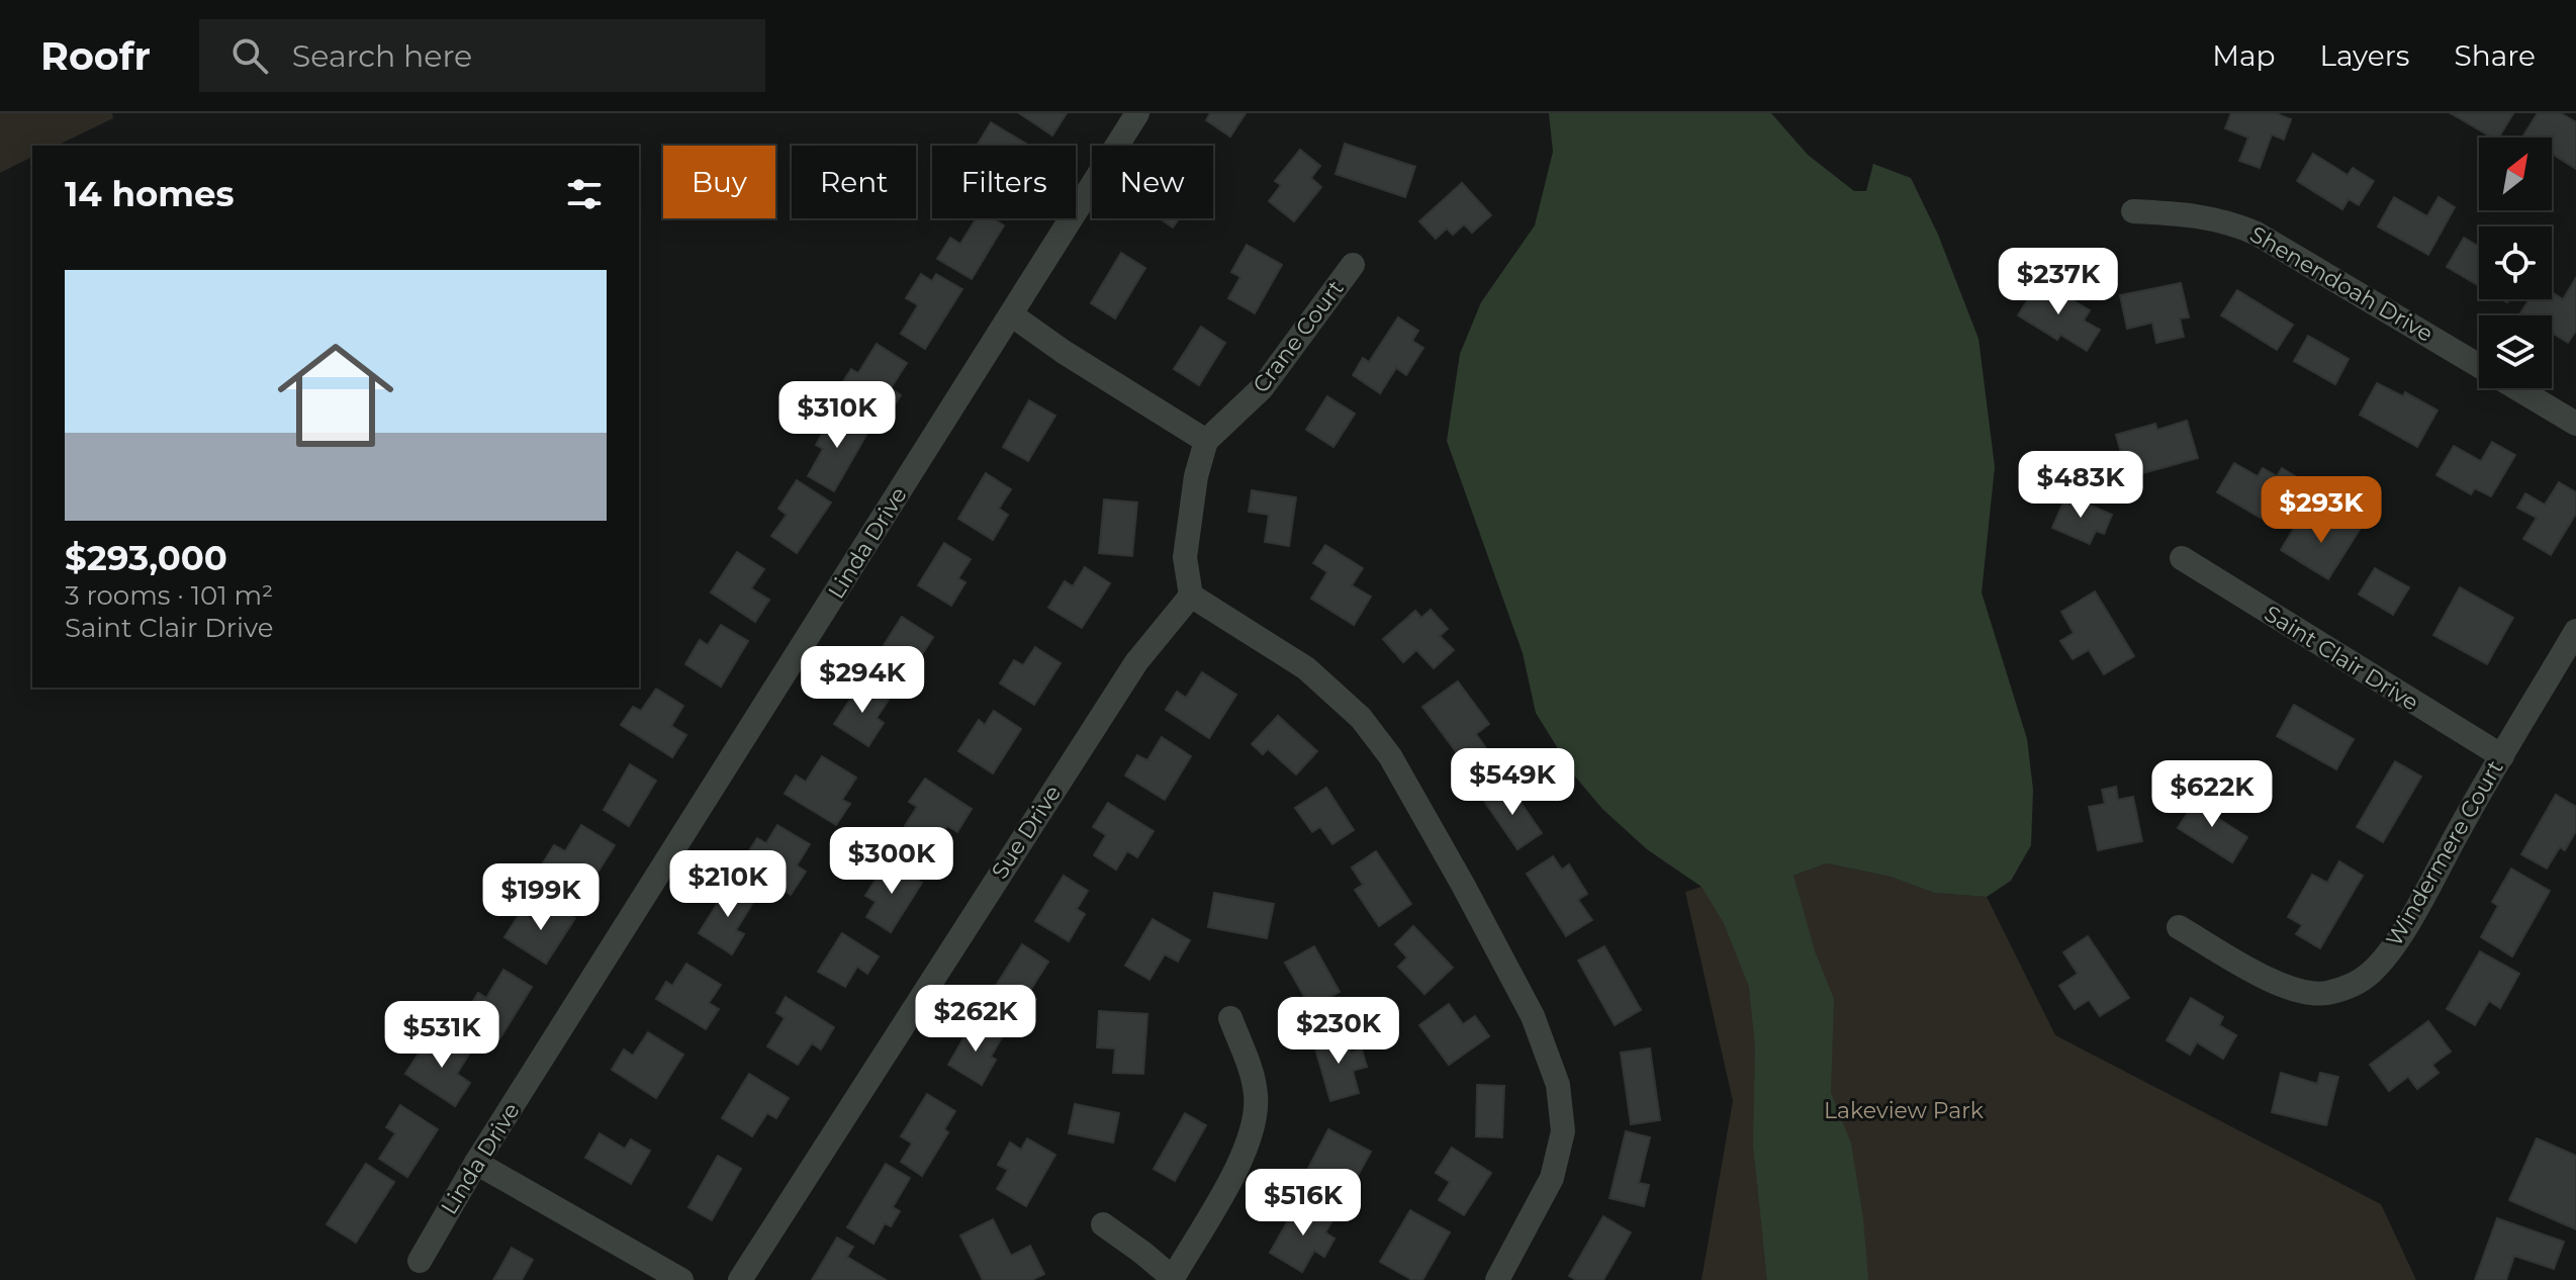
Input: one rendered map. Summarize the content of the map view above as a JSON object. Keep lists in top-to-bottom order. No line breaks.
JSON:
{"streets":{"street":["Shenendoah Drive","Crane Court","Linda Drive","Saint Clair Drive","Sue Drive","Windermere Court"]},"crossings":[["Saint Clair Drive","Windermere Court"]],"parks":["Lakeview Park"],"north":"top right","page":{"header":"Roofr","search":"Search here","nav":["Map","Layers","Share"],"chip":["Buy","Rent","Filters","New"],"heading":"14 homes","list":[{"name":"$293,000","note":"3 rooms · 101 m² · Saint Clair Drive"}],"price":["$237K","$310K","$483K","$293K","$294K","$549K","$622K","$300K","$210K","$199K","$262K","$230K","$531K","$516K"]}}
